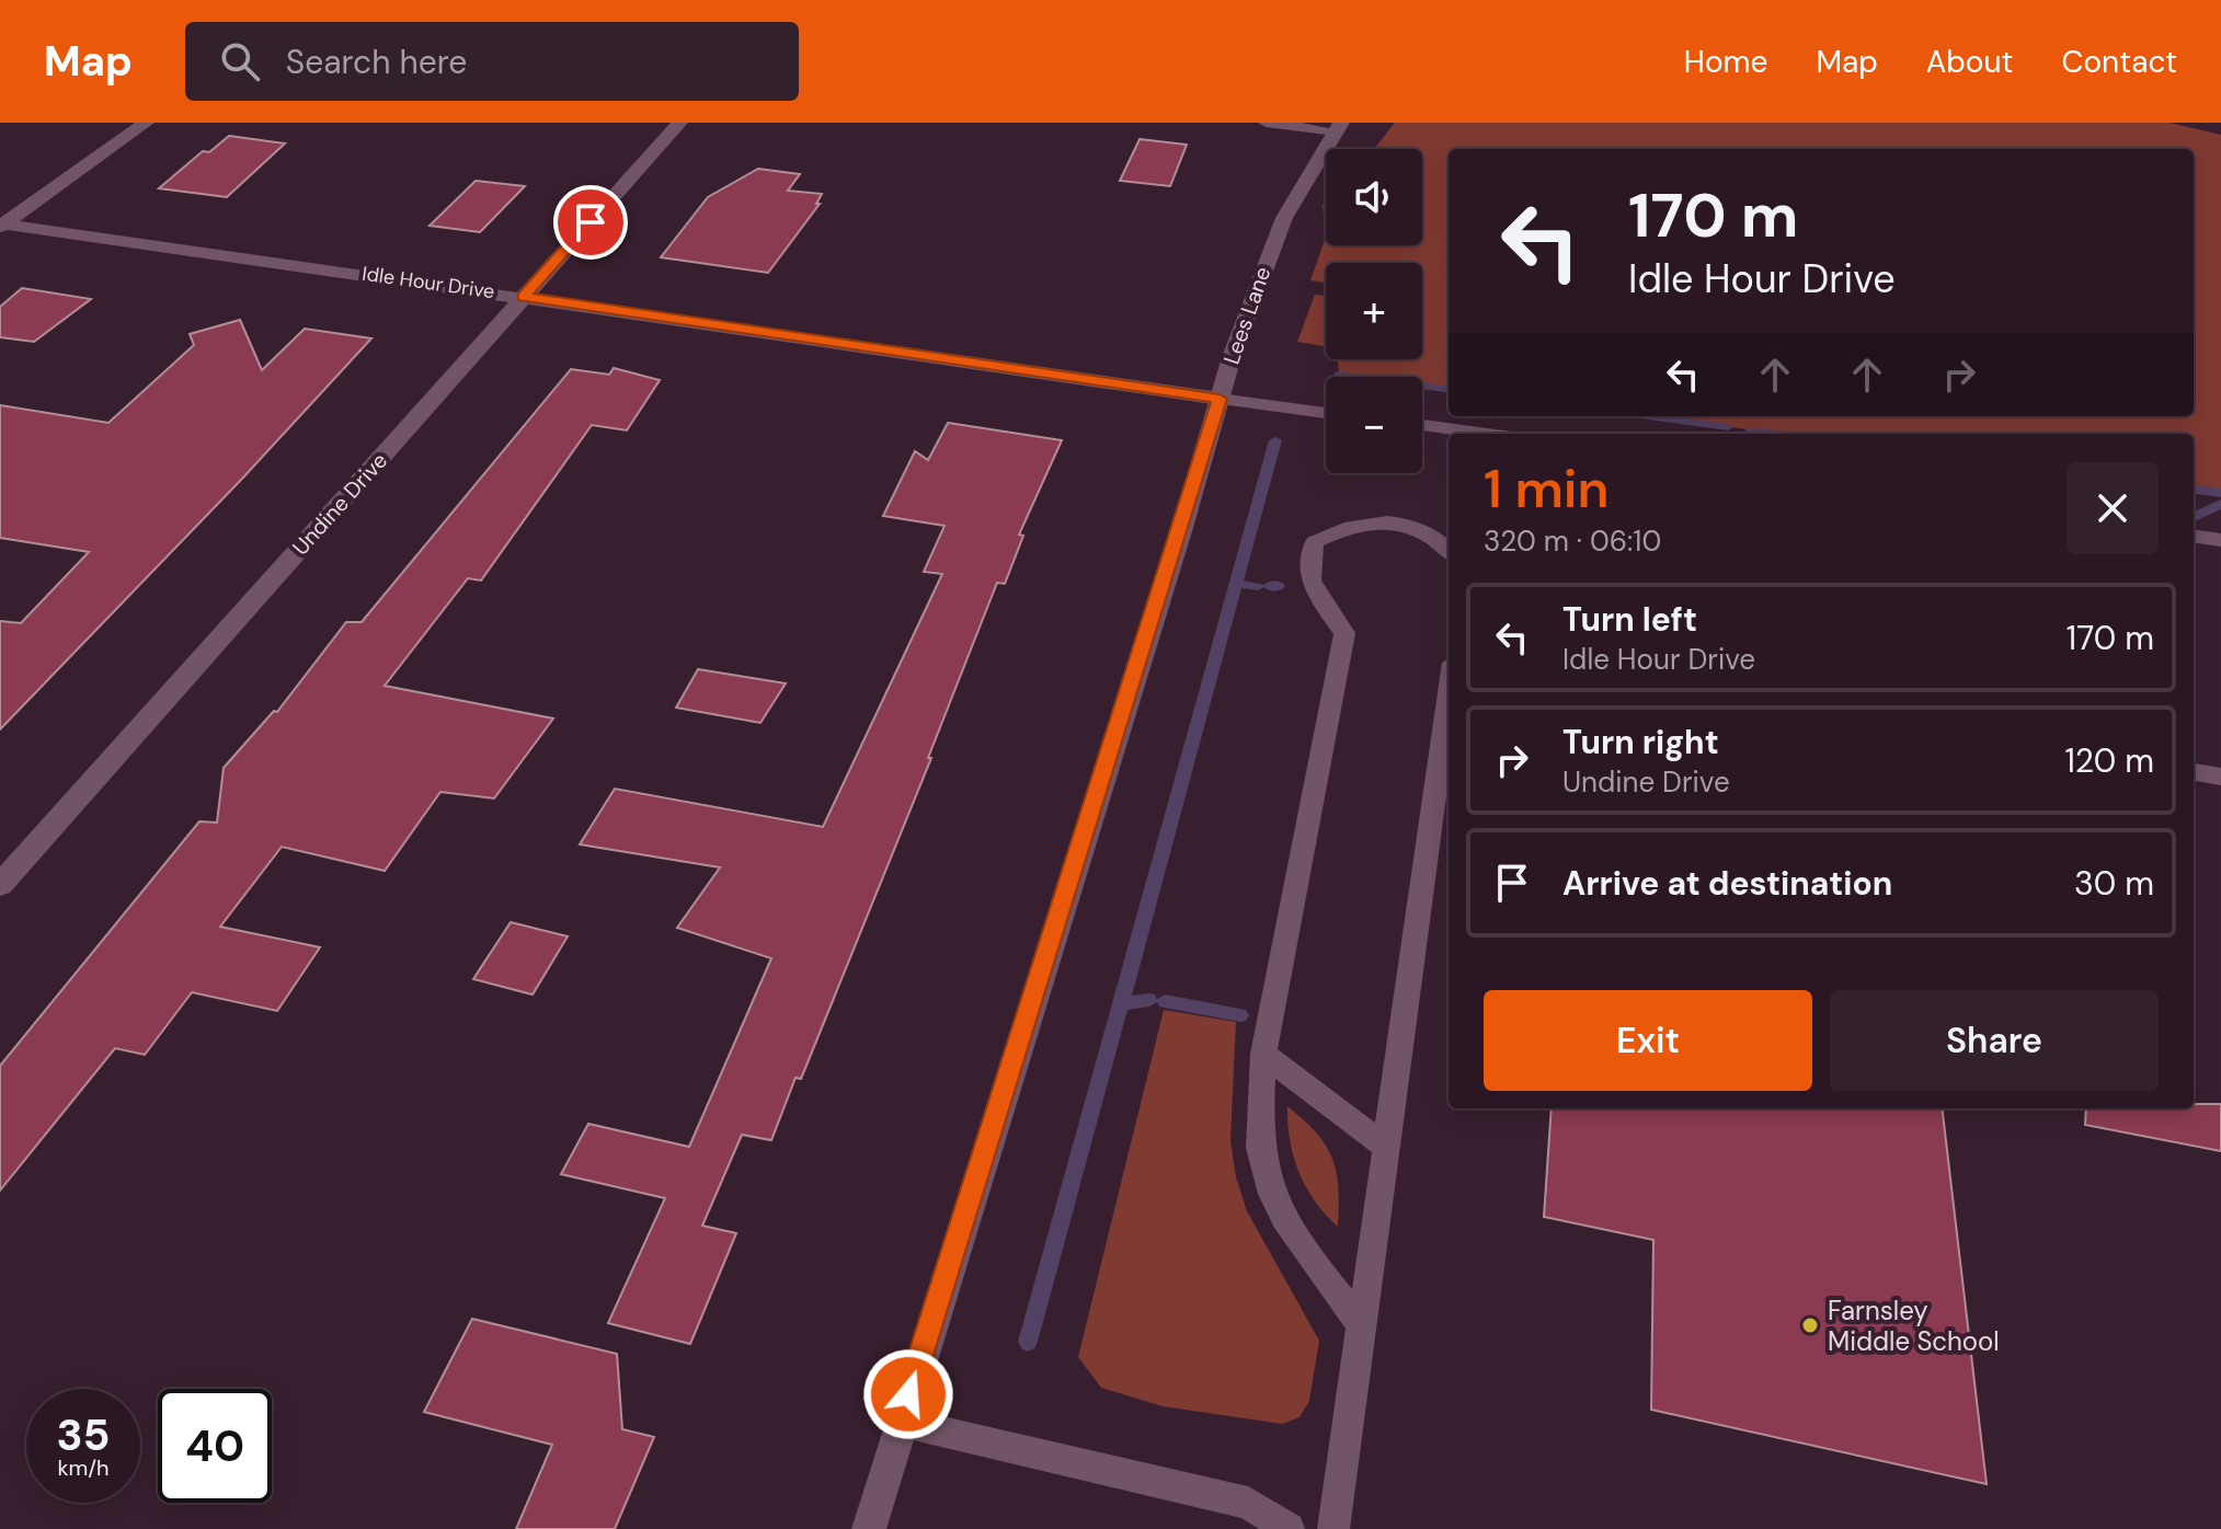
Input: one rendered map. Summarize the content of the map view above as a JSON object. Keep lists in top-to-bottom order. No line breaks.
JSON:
{"streets":{"street":["Idle Hour Drive","Lees Lane","Undine Drive"]},"crossings":[["Idle Hour Drive","Lees Lane"],["Idle Hour Drive","Undine Drive"]],"places":["Farnsley Middle School"],"page":{"header":"Map","search":"Search here","nav":["Home","Map","About","Contact"],"map_buttons":["+","−"],"turn":["170 m","Idle Hour Drive"],"heading":["1 min","320 m · 06:10"],"list":[{"name":"Turn left","note":"Idle Hour Drive","value":"170 m"},{"name":"Turn right","note":"Undine Drive","value":"120 m"},{"name":"Arrive at destination","value":"30 m"}],"buttons":["Exit","Share"],"speed":"35 km/h","limit":"40"}}
